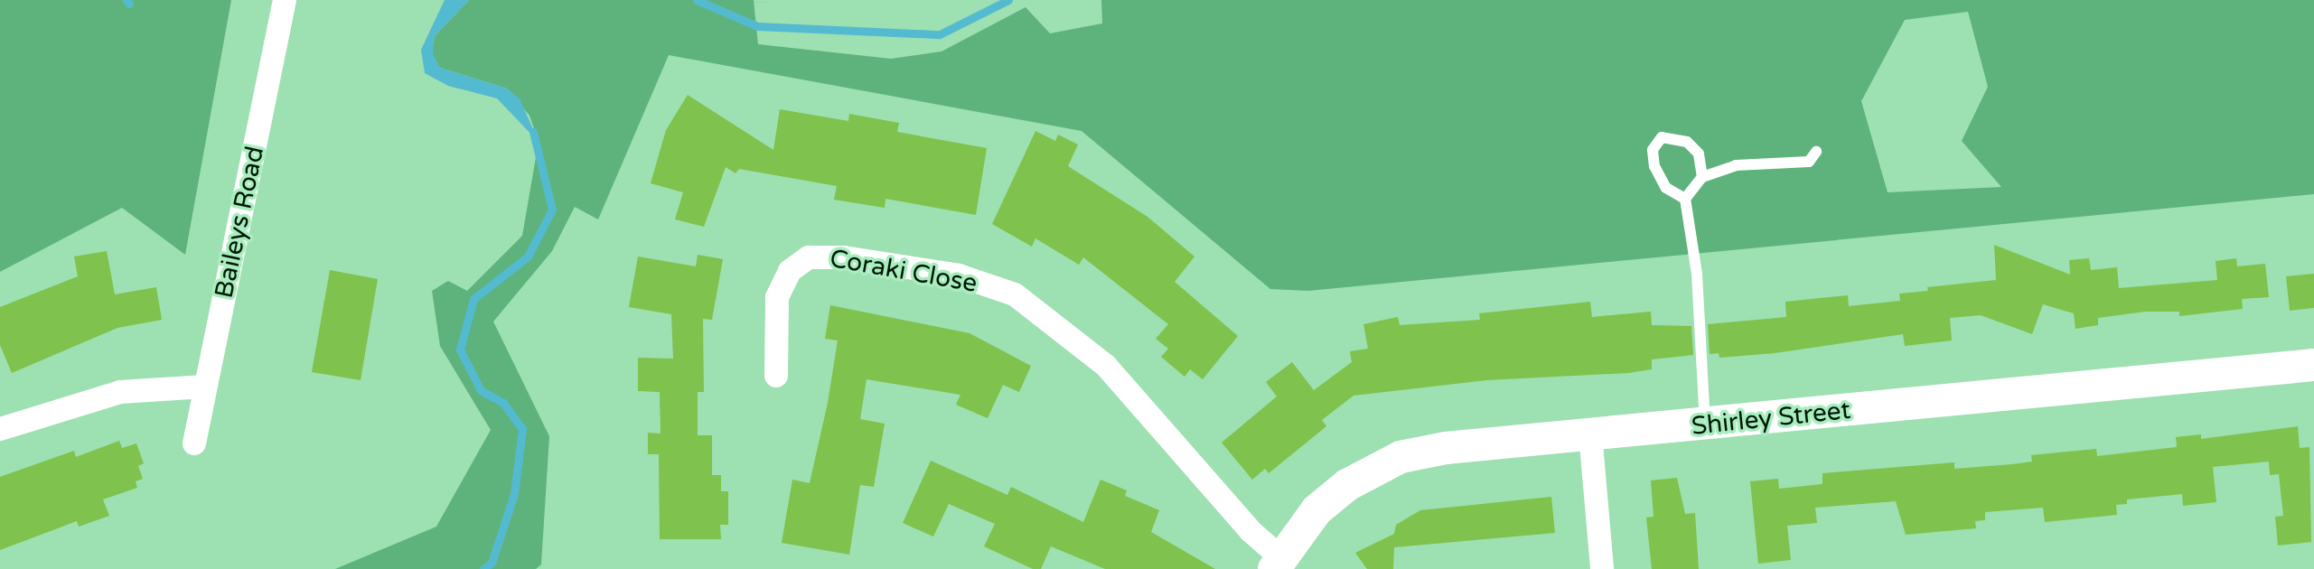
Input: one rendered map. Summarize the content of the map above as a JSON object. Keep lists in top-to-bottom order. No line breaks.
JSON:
{"streets":{"street":["Baileys Road","Coraki Close","Shirley Street"]},"crossings":[["Coraki Close","Shirley Street"]]}
